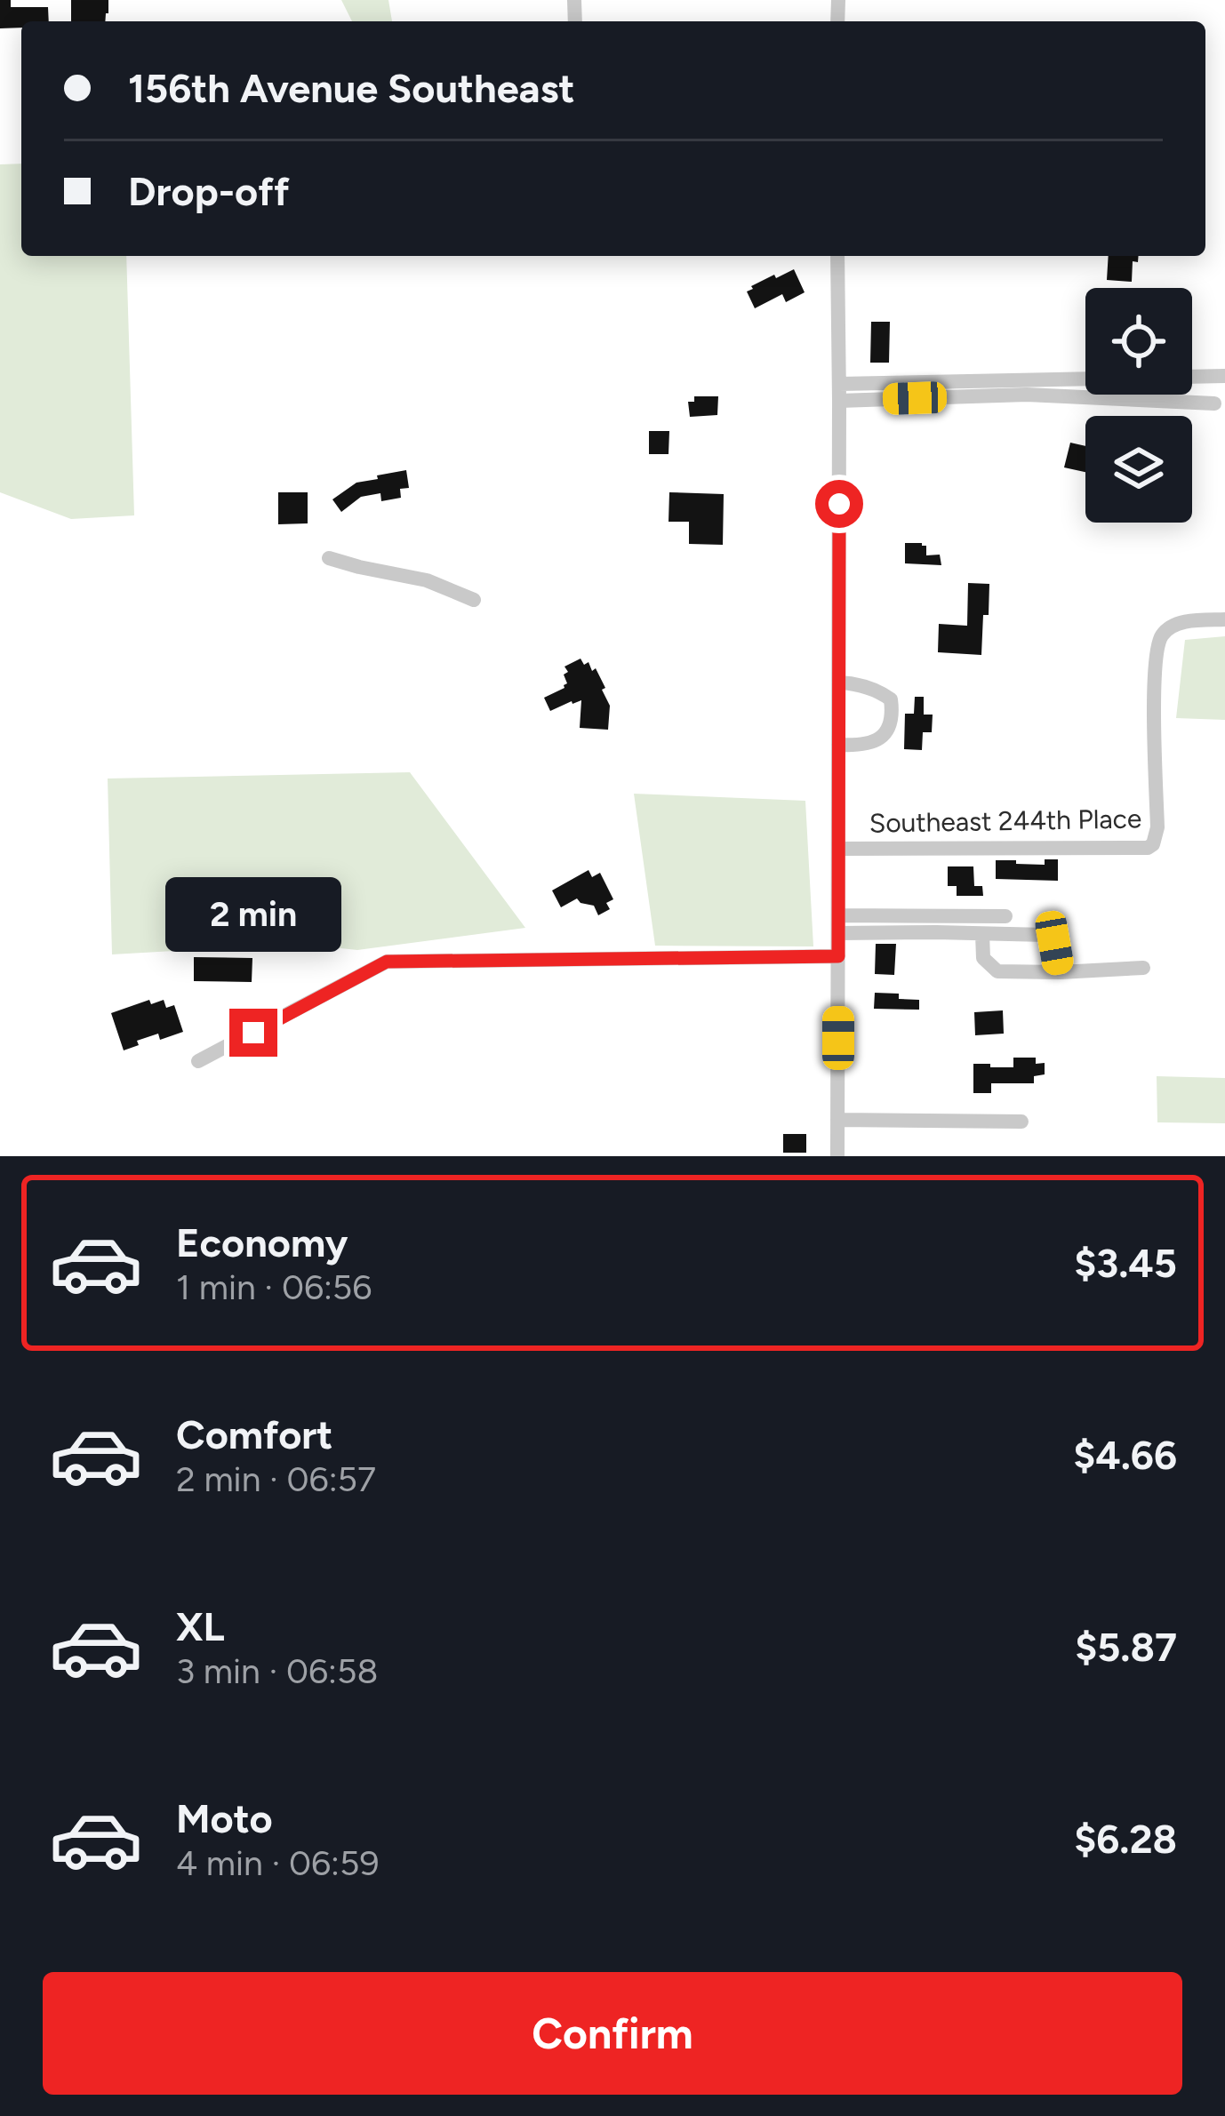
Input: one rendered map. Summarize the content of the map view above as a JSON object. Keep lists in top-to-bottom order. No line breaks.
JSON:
{"streets":{"street":["Southeast 244th Place"]},"page":{"banner":["156th Avenue Southeast","Drop-off"],"bubble":"2 min","list":[{"name":"Economy","note":"1 min · 06:56","value":"$3.45"},{"name":"Comfort","note":"2 min · 06:57","value":"$4.66"},{"name":"XL","note":"3 min · 06:58","value":"$5.87"},{"name":"Moto","note":"4 min · 06:59","value":"$6.28"}],"buttons":"Confirm"}}
